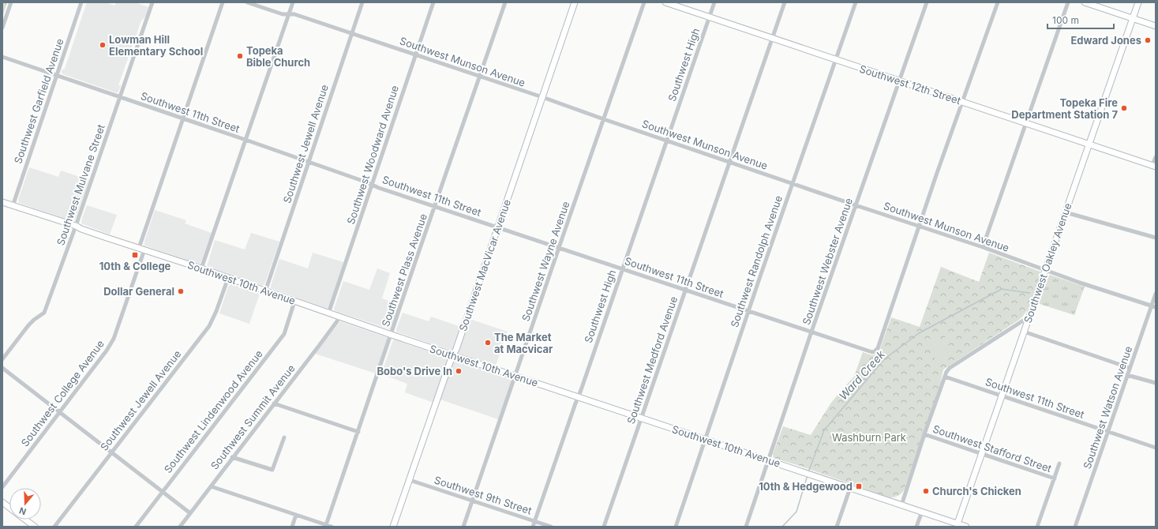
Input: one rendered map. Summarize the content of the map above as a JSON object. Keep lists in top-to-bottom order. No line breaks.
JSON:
{"streets":{"main road":["Southwest 12th Street","Southwest Oakley Avenue","Southwest MacVicar Avenue","Southwest 10th Avenue"],"street":["Southwest Munson Avenue","Southwest High","Southwest Garfield Avenue","Southwest 11th Street","Southwest Jewell Avenue","Southwest Woodward Avenue","Southwest Mulvane Street","Southwest Wayne Avenue","Southwest Randolph Avenue","Southwest Webster Avenue","Southwest Plass Avenue","Southwest Medford Avenue","Southwest College Avenue","Southwest Watson Avenue","Southwest Lindenwood Avenue","Southwest Summit Avenue","Southwest Stafford Street","Southwest 9th Street"]},"crossings":[["Southwest Munson Avenue","Southwest High"],["Southwest Munson Avenue","Southwest 11th Street"],["Southwest Munson Avenue","Southwest Jewell Avenue"],["Southwest Munson Avenue","Southwest Woodward Avenue"],["Southwest Munson Avenue","Southwest Wayne Avenue"],["Southwest Munson Avenue","Southwest Randolph Avenue"],["Southwest Munson Avenue","Southwest Webster Avenue"],["Southwest Munson Avenue","Southwest Oakley Avenue"],["Southwest Munson Avenue","Southwest MacVicar Avenue"],["Southwest Munson Avenue","Southwest Plass Avenue"],["Southwest Munson Avenue","Southwest Medford Avenue"],["Southwest Munson Avenue","Southwest Watson Avenue"],["Southwest High","Southwest 12th Street"],["Southwest High","Southwest 11th Street"],["Southwest High","Southwest 10th Avenue"],["Southwest High","Southwest 9th Street"],["Southwest 12th Street","Southwest Randolph Avenue"],["Southwest 12th Street","Southwest Webster Avenue"],["Southwest 12th Street","Southwest Oakley Avenue"],["Southwest 12th Street","Southwest Medford Avenue"],["Southwest Garfield Avenue","Southwest 11th Street"],["Southwest Garfield Avenue","Southwest 10th Avenue"],["Southwest 11th Street","Southwest Jewell Avenue"],["Southwest 11th Street","Southwest Woodward Avenue"],["Southwest 11th Street","Southwest Mulvane Street"],["Southwest 11th Street","Southwest Wayne Avenue"],["Southwest 11th Street","Southwest Randolph Avenue"],["Southwest 11th Street","Southwest Webster Avenue"],["Southwest 11th Street","Southwest Oakley Avenue"],["Southwest 11th Street","Southwest MacVicar Avenue"],["Southwest 11th Street","Southwest Plass Avenue"],["Southwest 11th Street","Southwest Medford Avenue"],["Southwest 11th Street","Southwest Watson Avenue"],["Southwest Jewell Avenue","Southwest 10th Avenue"],["Southwest Woodward Avenue","Southwest 10th Avenue"],["Southwest Mulvane Street","Southwest 10th Avenue"],["Southwest Wayne Avenue","Southwest 10th Avenue"],["Southwest Wayne Avenue","Southwest 9th Street"],["Southwest Randolph Avenue","Southwest 10th Avenue"],["Southwest Webster Avenue","Southwest 10th Avenue"],["Southwest Oakley Avenue","Southwest 10th Avenue"],["Southwest Oakley Avenue","Southwest Stafford Street"],["Southwest MacVicar Avenue","Southwest 10th Avenue"],["Southwest MacVicar Avenue","Southwest 9th Street"],["Southwest Plass Avenue","Southwest 10th Avenue"],["Southwest 10th Avenue","Southwest Medford Avenue"],["Southwest 10th Avenue","Southwest College Avenue"],["Southwest 10th Avenue","Southwest Lindenwood Avenue"],["Southwest 10th Avenue","Southwest Summit Avenue"]],"water":["Ward Creek"],"parks":["Washburn Park"],"places":{"other":["Edward Jones","Lowman Hill Elementary School","Topeka Bible Church","Topeka Fire Department Station 7","Dollar General","The Market at Macvicar","Bobo's Drive In","Church's Chicken"],"transit":["10th & College","10th & Hedgewood"]},"scale_bar":"100 m","north":"bottom"}
